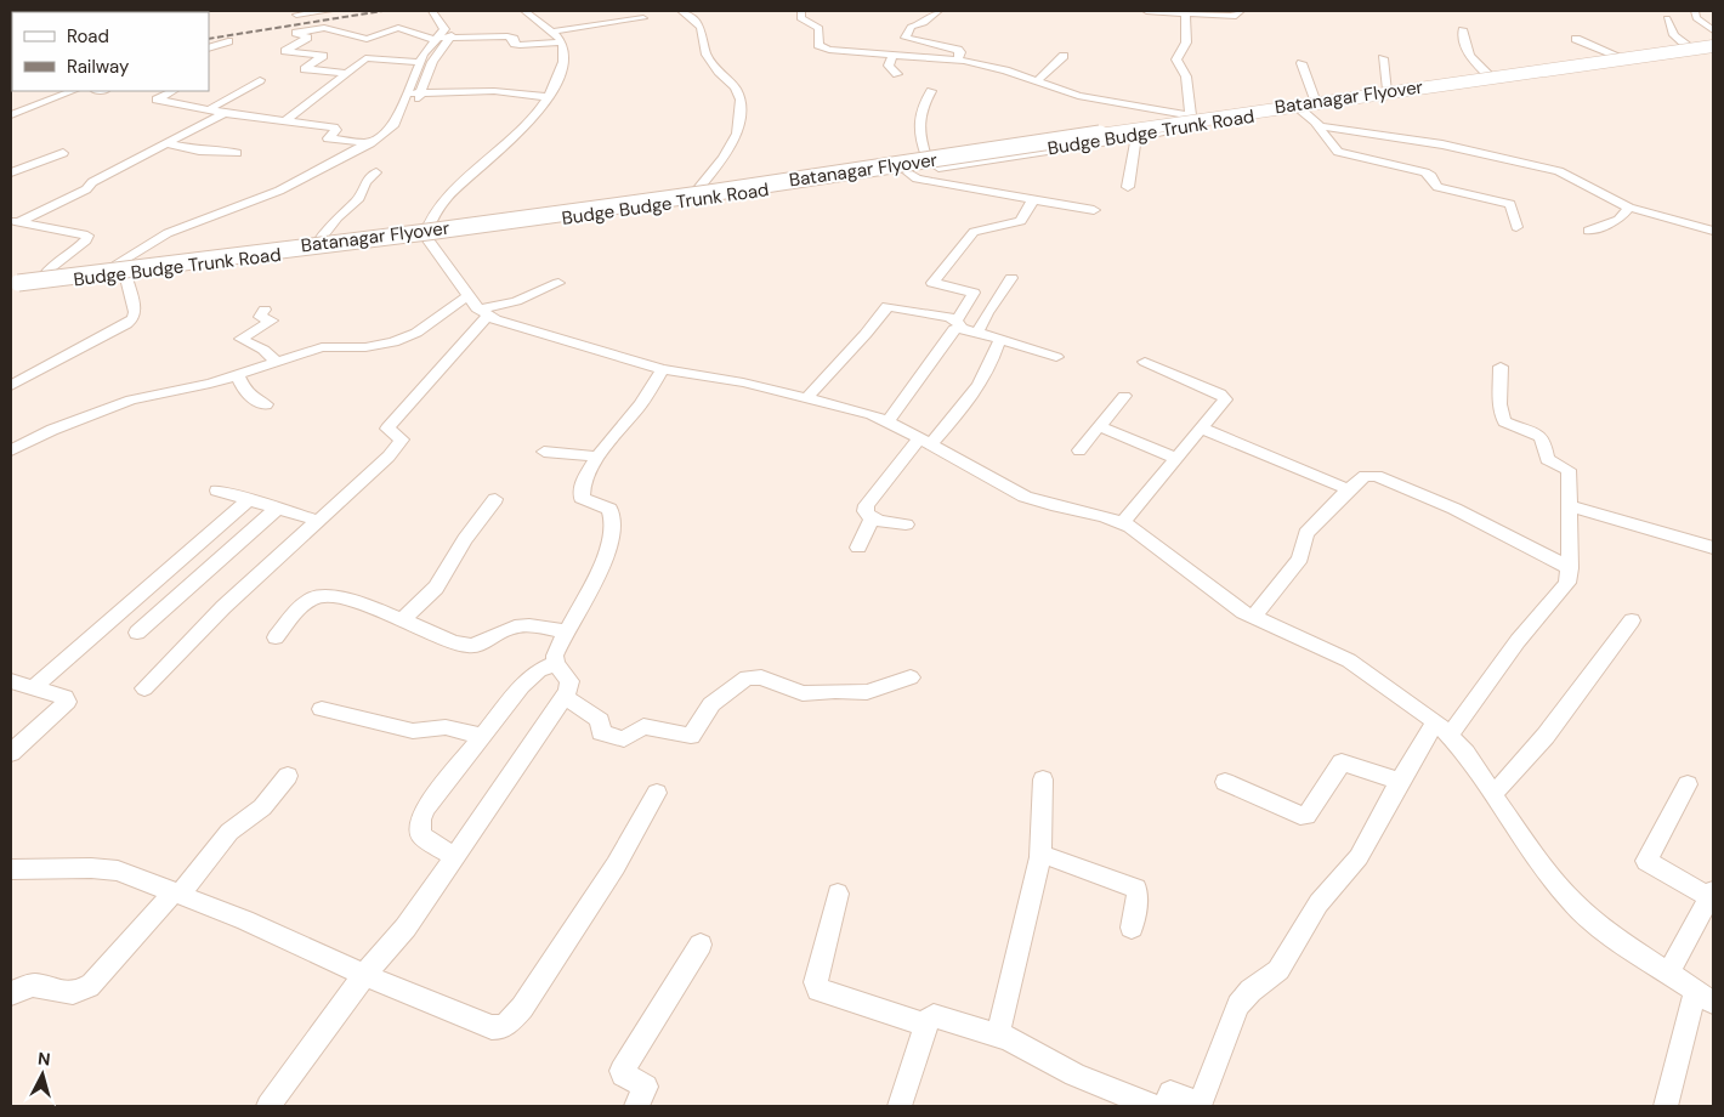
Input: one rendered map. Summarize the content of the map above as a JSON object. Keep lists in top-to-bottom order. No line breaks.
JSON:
{"streets":{"main road":["Batanagar Flyover","Budge Budge Trunk Road"]},"crossings":[["Batanagar Flyover","Budge Budge Trunk Road"]],"legend":["Road","Railway"],"north":"top"}
